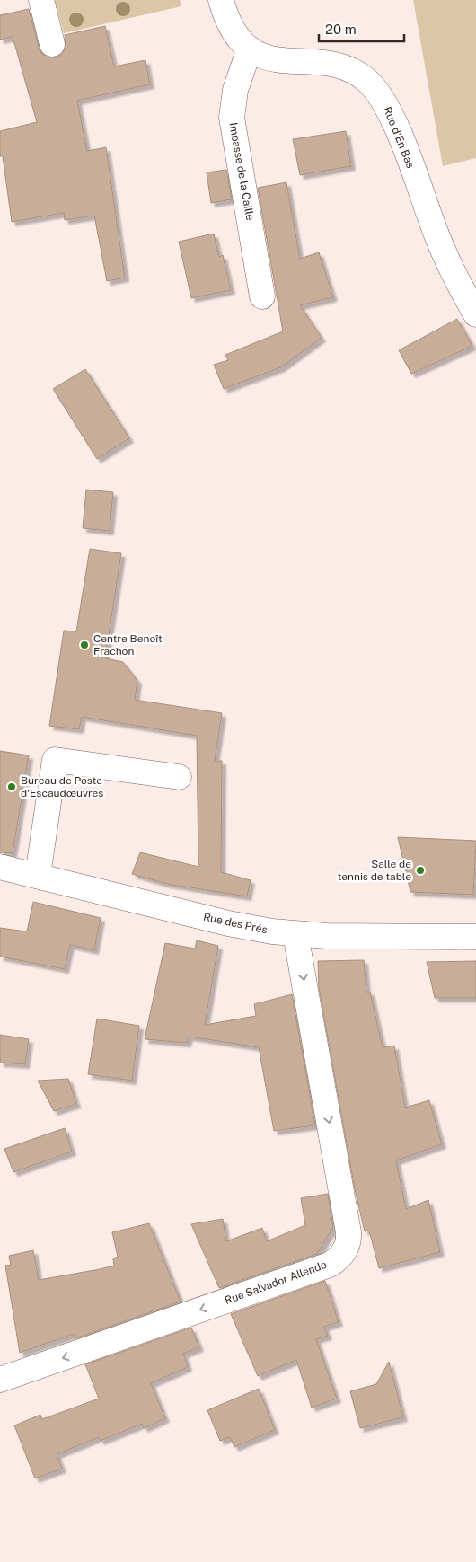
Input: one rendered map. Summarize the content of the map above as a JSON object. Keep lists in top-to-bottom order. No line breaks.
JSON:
{"streets":{"street":["Rue d'En Bas","Impasse de la Caille","Rue des Prés","Rue Salvador Allende"]},"crossings":[["Rue d'En Bas","Impasse de la Caille"],["Rue des Prés","Rue Salvador Allende"]],"places":["Centre Benoît Frachon","Bureau de Poste d'Escaudœuvres","Salle de tennis de table"],"scale_bar":"20 m"}
